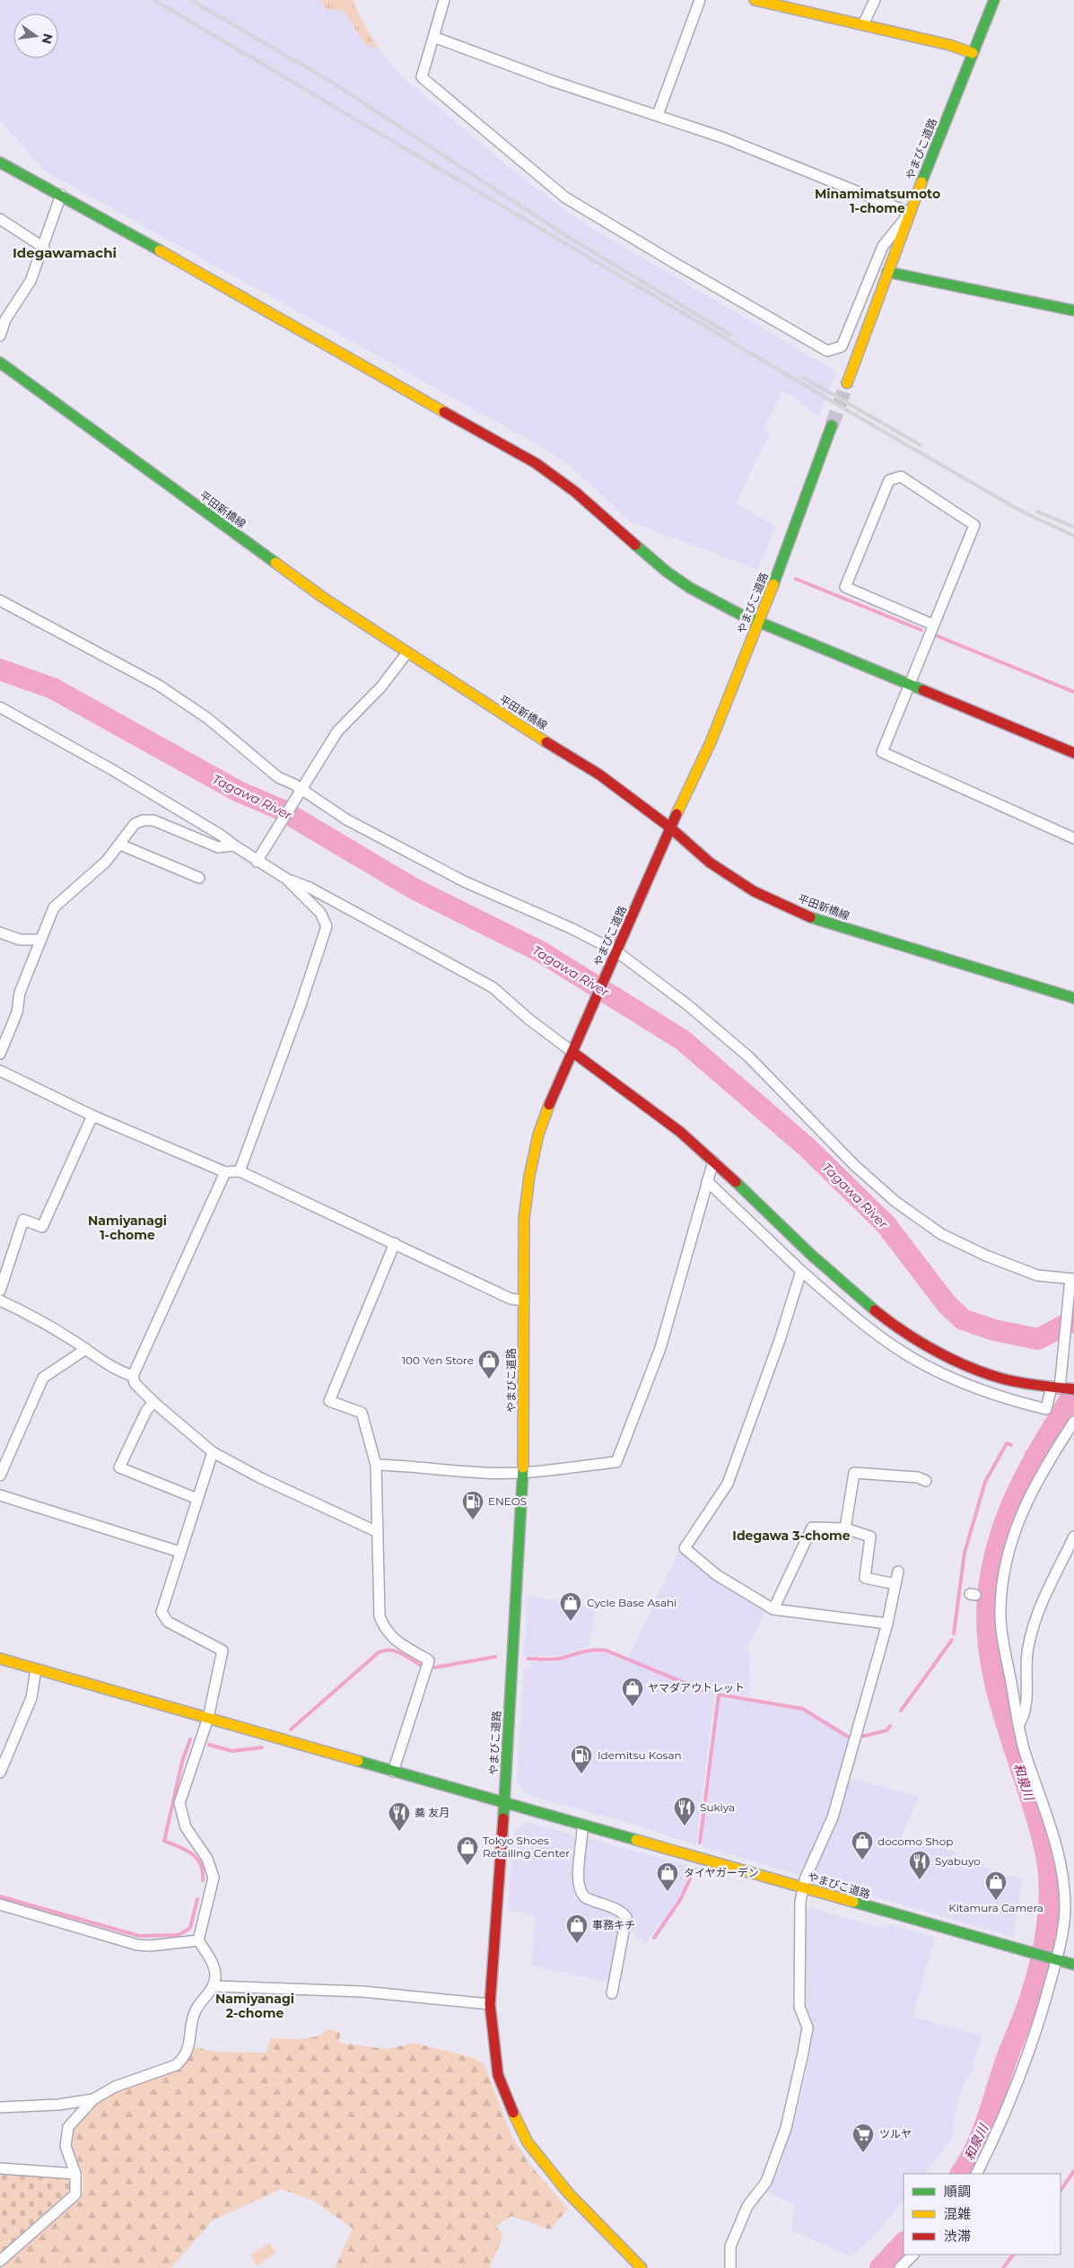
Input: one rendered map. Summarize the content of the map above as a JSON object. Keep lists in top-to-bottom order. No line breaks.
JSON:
{"streets":{"street":["やまびこ道路","平田新橋線"]},"crossings":[["やまびこ道路","平田新橋線"]],"districts":["Minamimatsumoto 1-chome","Idegawamachi","Namiyanagi 1-chome","Idegawa 3-chome","Namiyanagi 2-chome"],"water":["Tagawa River","和泉川"],"places":{"shop":["100 Yen Store","Cycle Base Asahi","ヤマダアウトレット","docomo Shop","Tokyo Shoes Retailing Center","タイヤガーデン","Kitamura Camera","事務キチ"],"fuel station":["ENEOS","Idemitsu Kosan"],"restaurant":["Sukiya","蕎 友月","Syabuyo"],"supermarket":["ツルヤ"]},"legend":["順調","混雑","渋滞"],"north":"right"}
